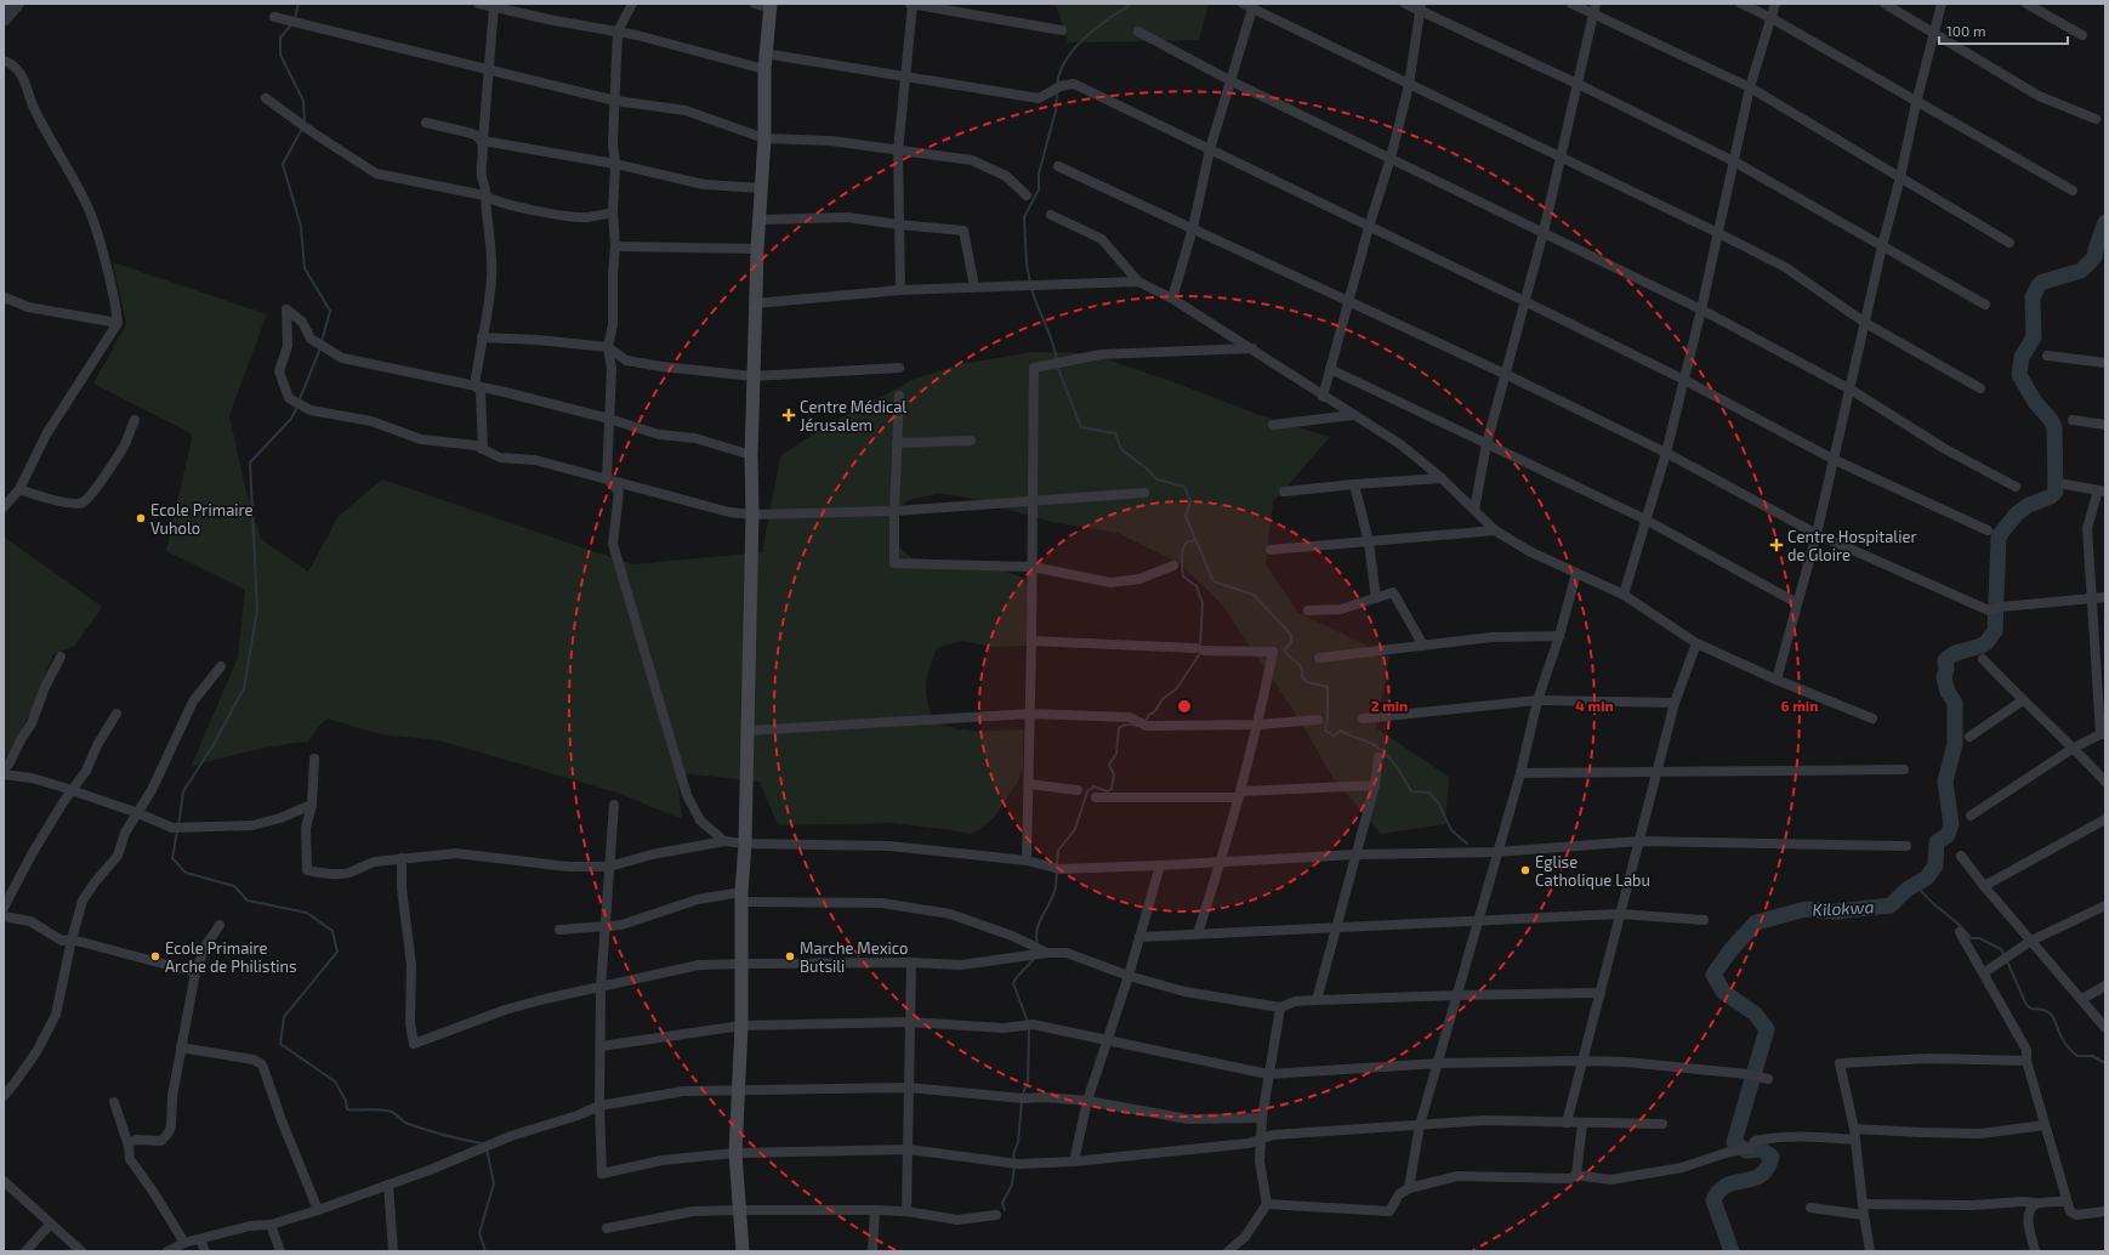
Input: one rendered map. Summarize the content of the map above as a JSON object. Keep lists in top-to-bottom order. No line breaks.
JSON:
{"water":["Kilokwa"],"places":{"health":["Centre Médical Jérusalem","Centre Hospitalier de Gloire"],"other":["Ecole Primaire Vuholo","Eglise Catholique Labu","Ecole Primaire Arche de Philistins","Marche Mexico Butsili"]},"scale_bar":"100 m","rings":["2 min","4 min","6 min"]}
